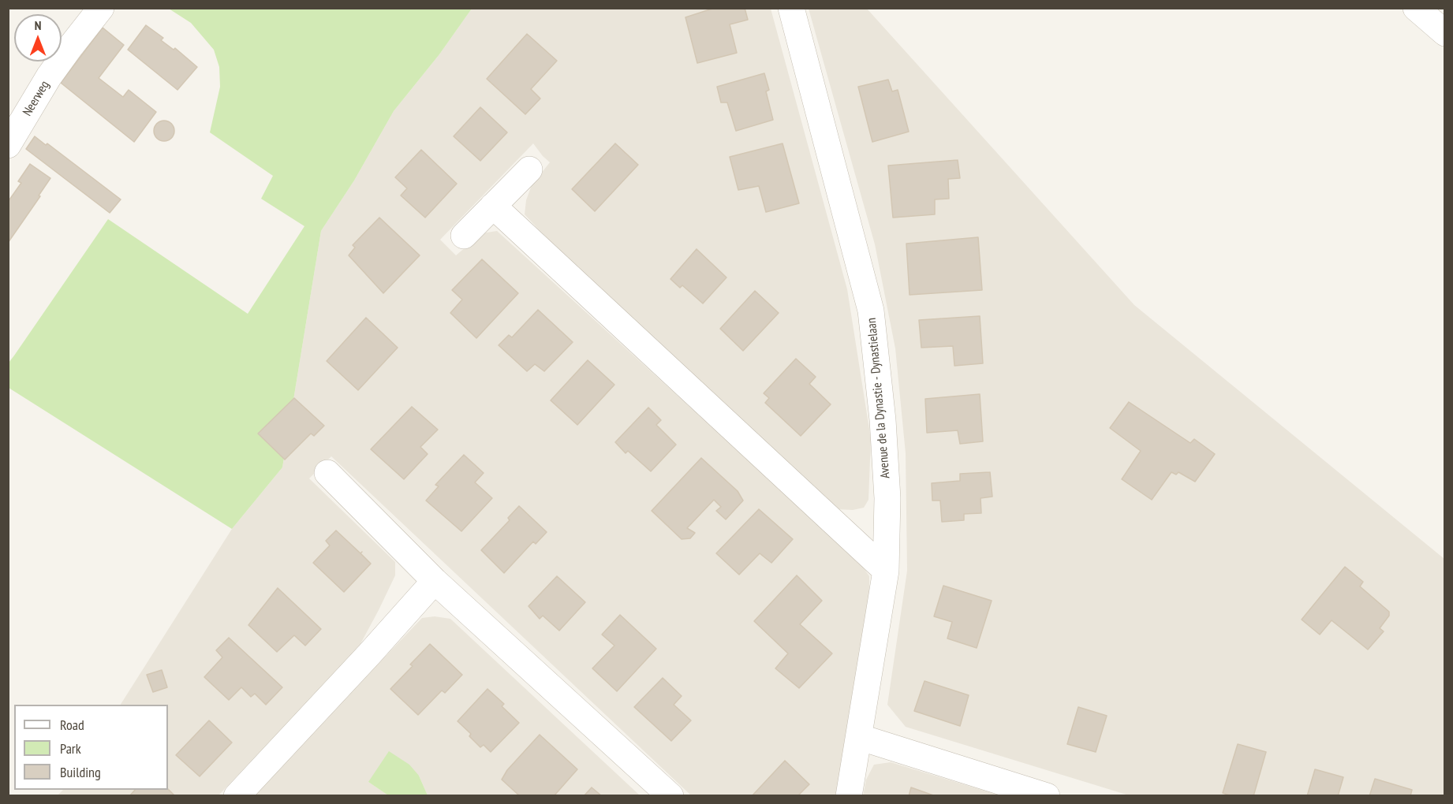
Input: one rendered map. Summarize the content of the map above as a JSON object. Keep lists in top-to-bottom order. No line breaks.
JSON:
{"streets":{"street":["Neerweg","Avenue de la Dynastie - Dynastielaan"]},"legend":["Road","Park","Building"],"north":"top"}
